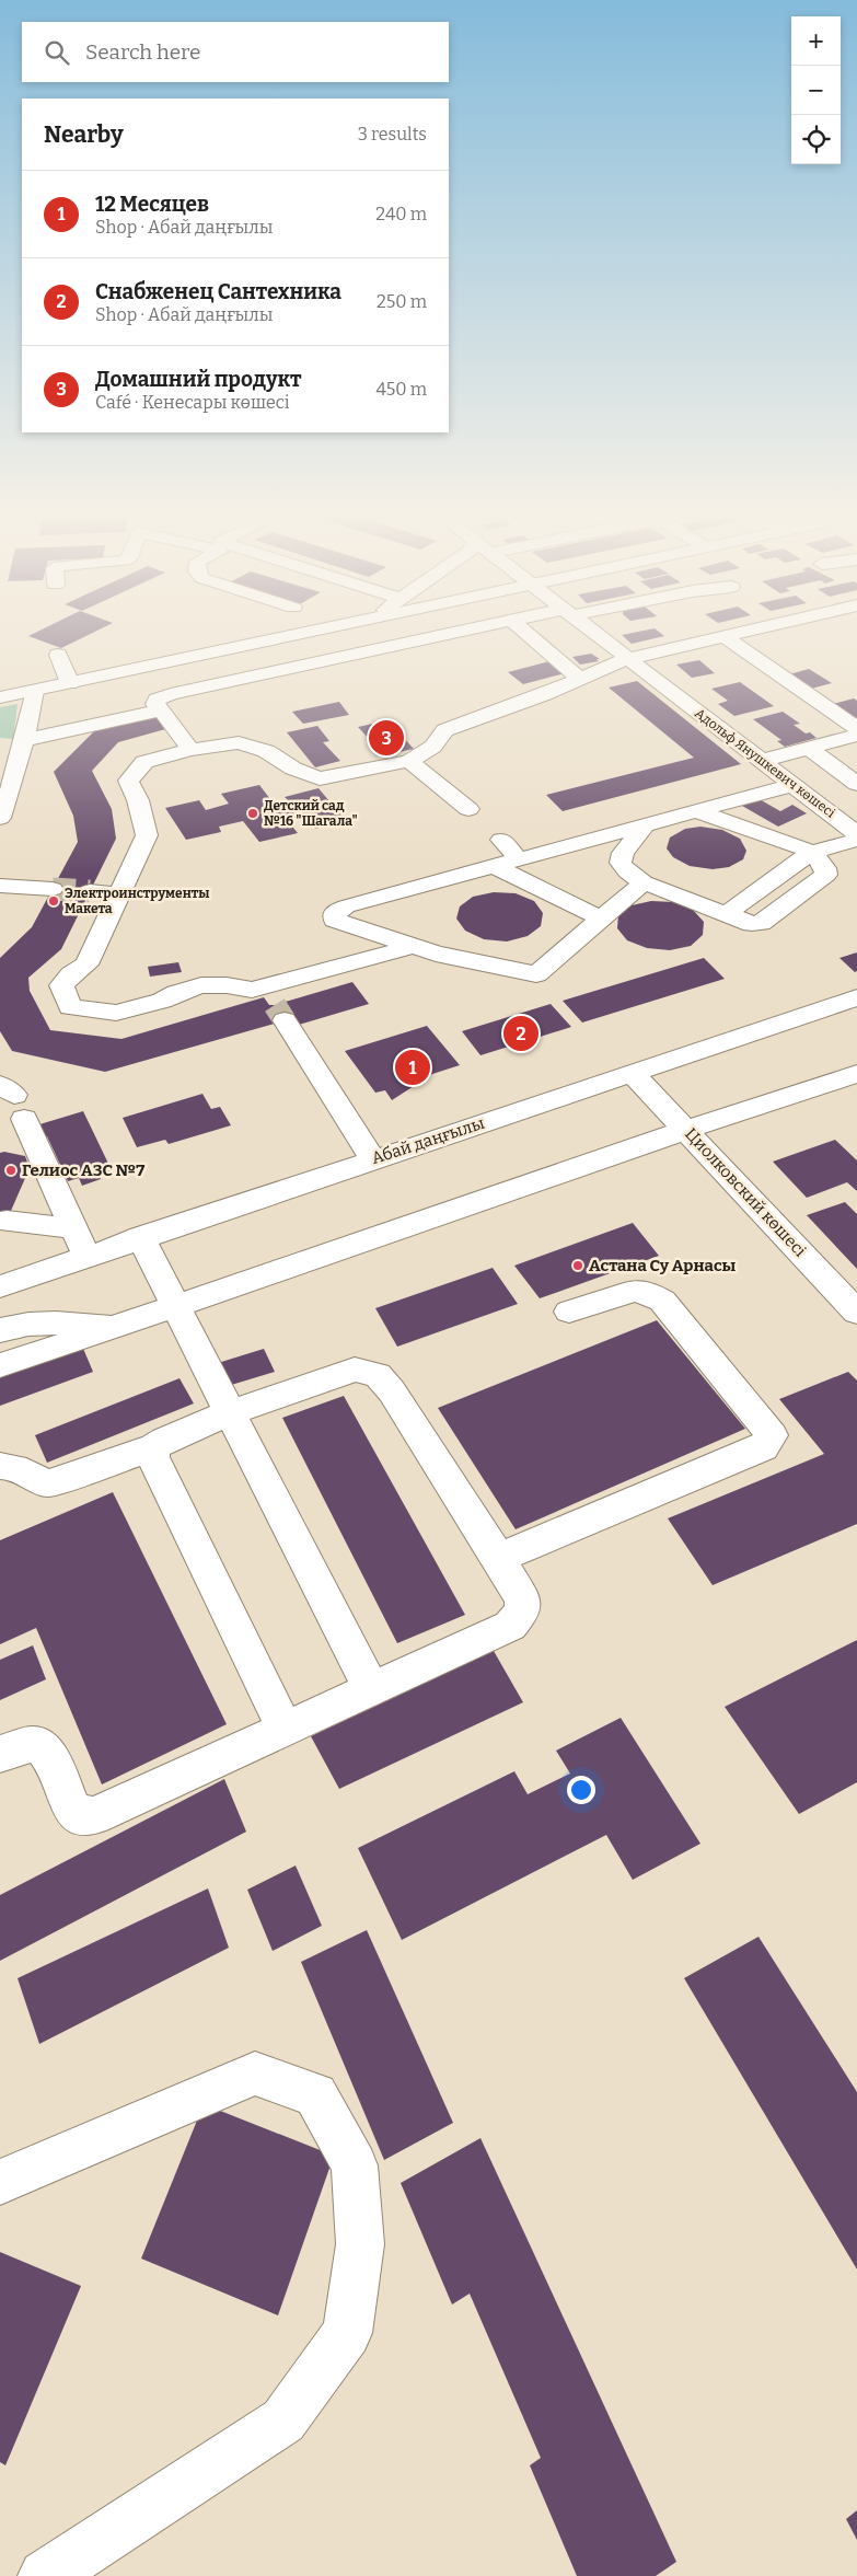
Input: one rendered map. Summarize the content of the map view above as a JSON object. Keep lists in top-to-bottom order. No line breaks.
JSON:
{"streets":{"street":["Адольф Янушкевич көшесі","Абай даңғылы","Циолковский көшесі"]},"crossings":[["Абай даңғылы","Циолковский көшесі"]],"places":["Детский сад №16 \"Шагала\"","Электроинструменты Макета","Гелиос АЗС №7","Астана Су Арнасы"],"page":{"map_buttons":["+","−"],"search":"Search here","heading":["Nearby","3 results"],"list":[{"mark":"1","name":"12 Месяцев","note":"Shop · Абай даңғылы","value":"240 m"},{"mark":"2","name":"Снабженец Сантехника","note":"Shop · Абай даңғылы","value":"250 m"},{"mark":"3","name":"Домашний продукт","note":"Café · Кенесары көшесі","value":"450 m"}],"pins":["3","2","1"]}}
